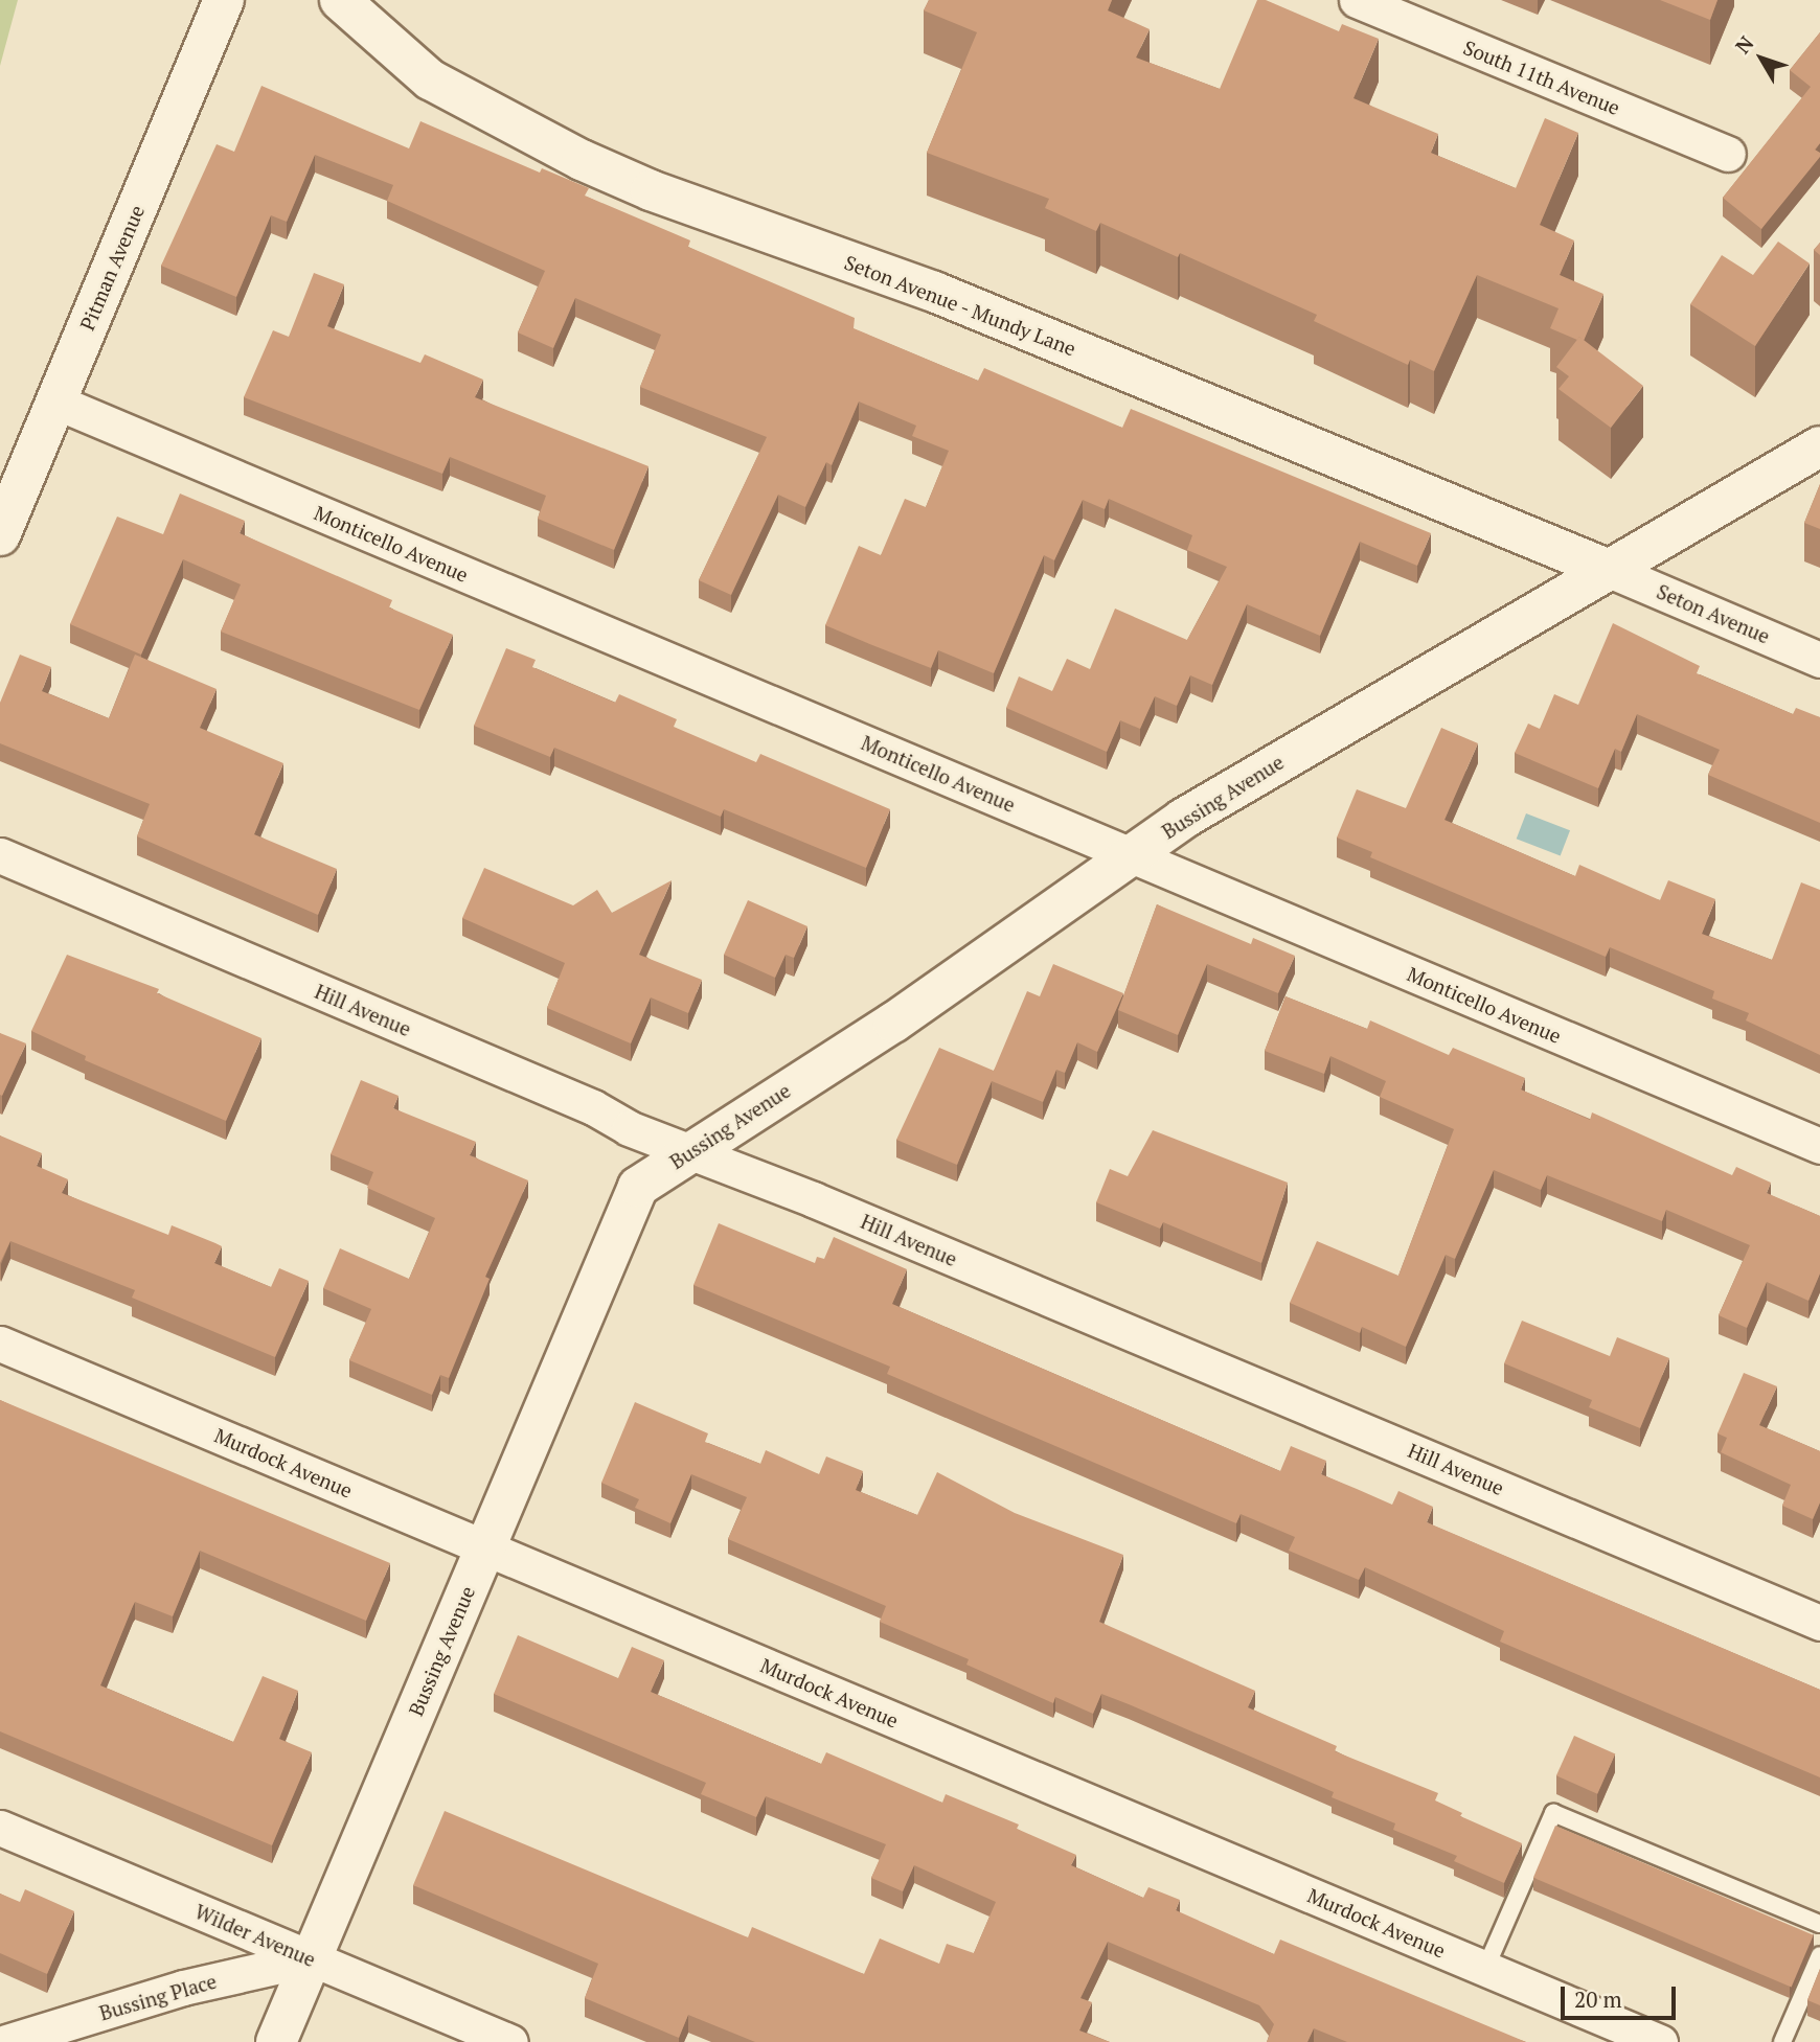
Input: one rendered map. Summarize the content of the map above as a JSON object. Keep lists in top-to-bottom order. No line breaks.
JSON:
{"streets":{"street":["South 11th Avenue","Pitman Avenue","Seton Avenue - Mundy Lane","Monticello Avenue","Seton Avenue","Bussing Avenue","Hill Avenue","Murdock Avenue","Wilder Avenue","Bussing Place"]},"crossings":[["Pitman Avenue","Monticello Avenue"],["Seton Avenue - Mundy Lane","Seton Avenue"],["Seton Avenue - Mundy Lane","Bussing Avenue"],["Monticello Avenue","Bussing Avenue"],["Seton Avenue","Bussing Avenue"],["Bussing Avenue","Hill Avenue"],["Bussing Avenue","Murdock Avenue"],["Bussing Avenue","Wilder Avenue"],["Bussing Avenue","Bussing Place"],["Wilder Avenue","Bussing Place"]],"scale_bar":"20 m","north":"top left"}
